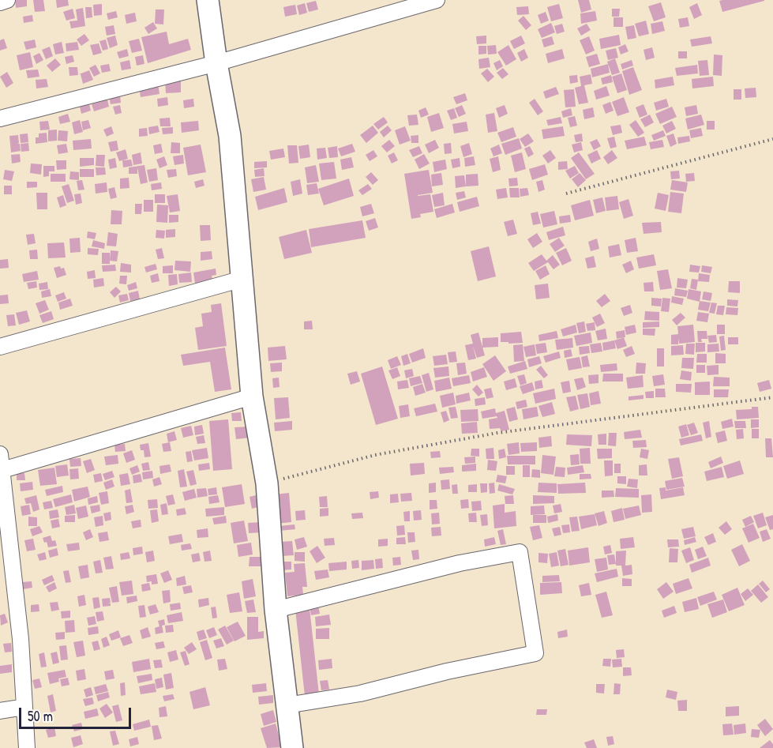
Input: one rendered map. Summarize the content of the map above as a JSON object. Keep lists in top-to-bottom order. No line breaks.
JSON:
{"scale_bar":"50 m"}
